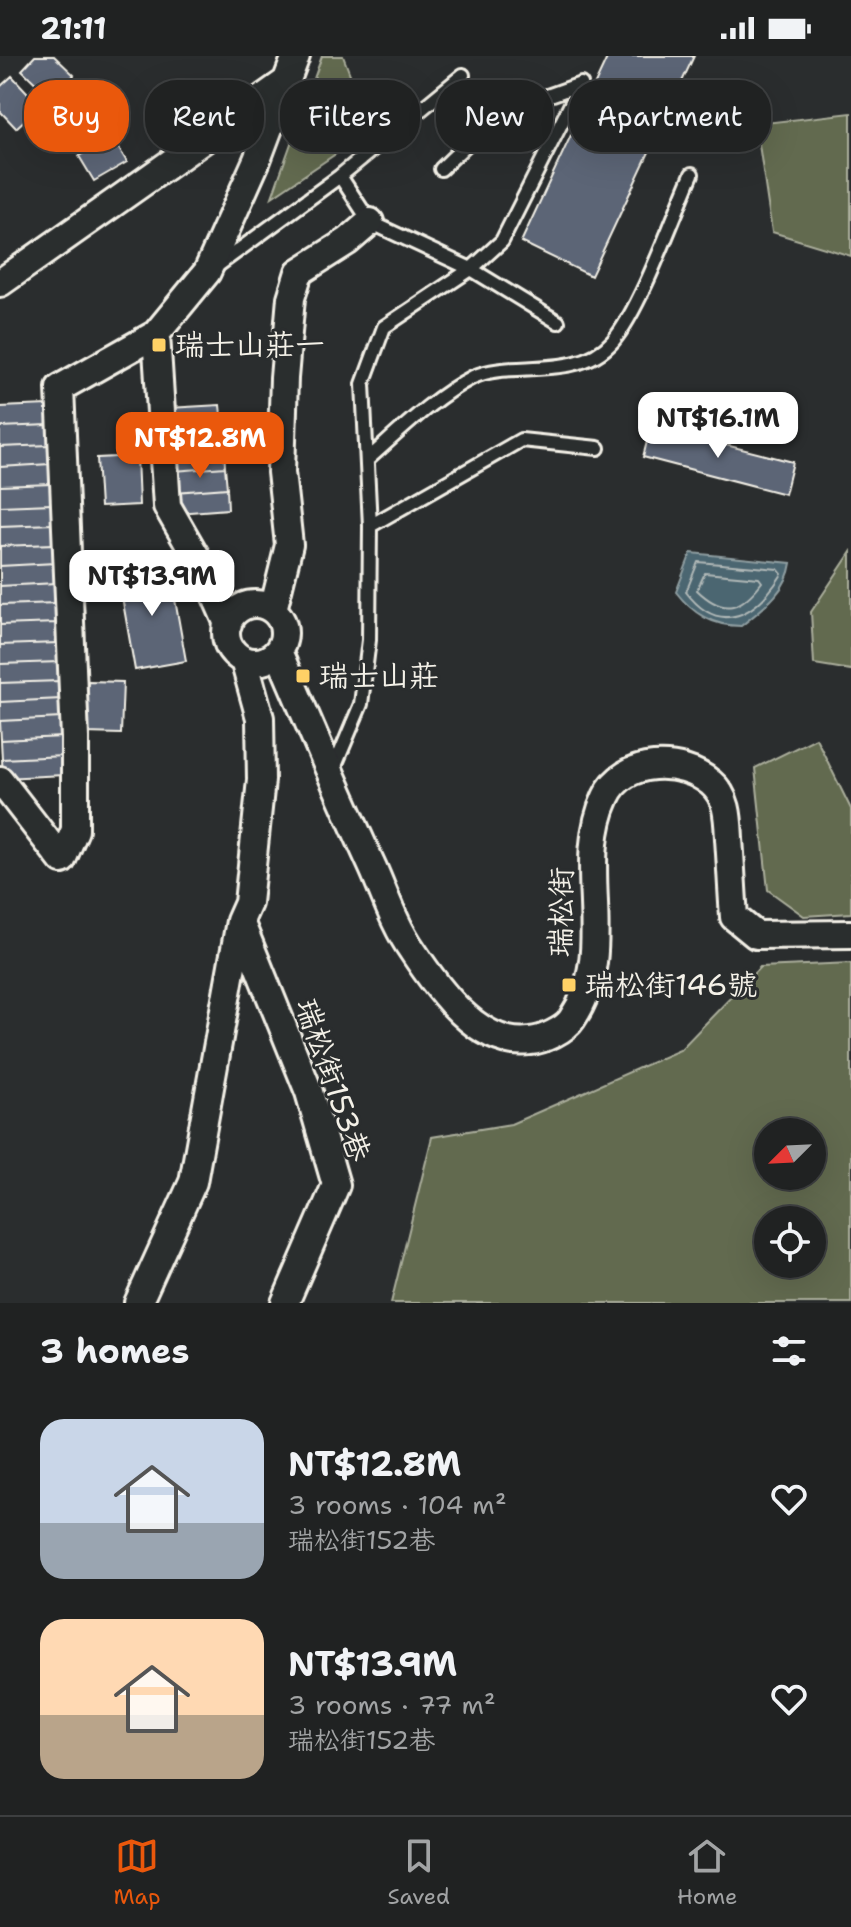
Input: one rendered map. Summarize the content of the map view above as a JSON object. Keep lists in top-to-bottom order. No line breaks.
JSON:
{"streets":{"street":["瑞松街","瑞松街153巷"]},"places":{"transit":["瑞士山莊一","瑞士山莊","瑞松街146號"]},"north":"bottom left","page":{"status":"21:11","chip":["Buy","Rent","Filters","New","Apartment"],"price":["NT$16.1M","NT$12.8M","NT$13.9M"],"heading":"3 homes","list":[{"name":"NT$12.8M","note":"3 rooms · 104 m² · 瑞松街152巷"},{"name":"NT$13.9M","note":"3 rooms · 77 m² · 瑞松街152巷"}],"tabs":["Map","Saved","Home"]}}
